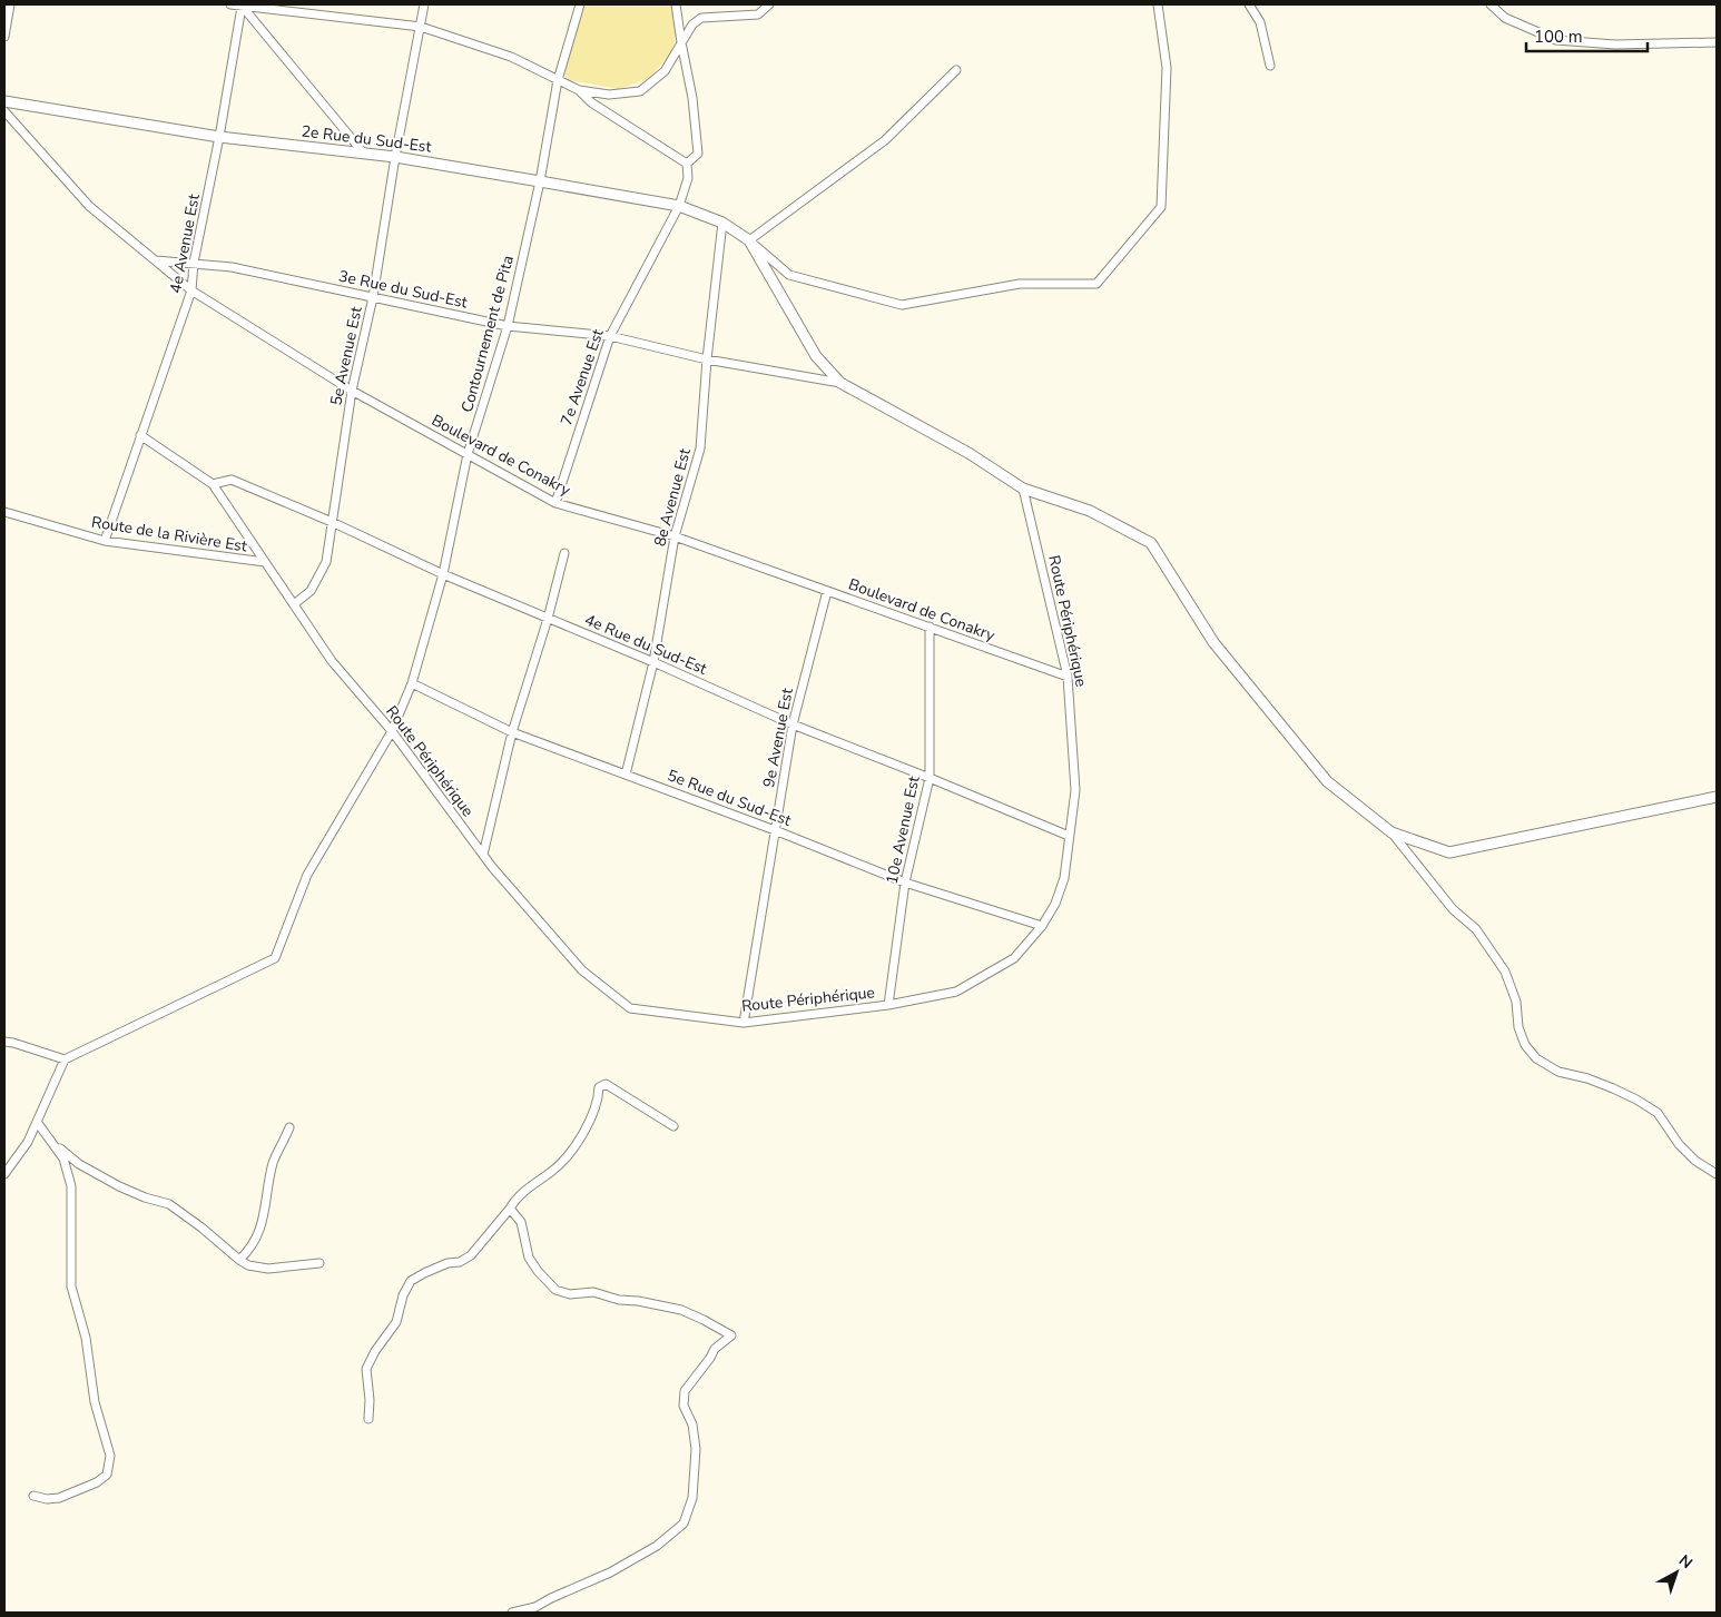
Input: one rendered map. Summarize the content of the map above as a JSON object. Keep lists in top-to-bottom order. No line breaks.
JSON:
{"streets":{"street":["2e Rue du Sud-Est","4e Avenue Est","3e Rue du Sud-Est","Contournement de Pita","5e Avenue Est","7e Avenue Est","Boulevard de Conakry","8e Avenue Est","Route de la Rivière Est","Route Périphérique","4e Rue du Sud-Est","9e Avenue Est","5e Rue du Sud-Est","10e Avenue Est"]},"crossings":[["2e Rue du Sud-Est","4e Avenue Est"],["2e Rue du Sud-Est","Contournement de Pita"],["2e Rue du Sud-Est","5e Avenue Est"],["2e Rue du Sud-Est","7e Avenue Est"],["2e Rue du Sud-Est","8e Avenue Est"],["4e Avenue Est","3e Rue du Sud-Est"],["4e Avenue Est","Boulevard de Conakry"],["4e Avenue Est","Route de la Rivière Est"],["4e Avenue Est","Route Périphérique"],["3e Rue du Sud-Est","Contournement de Pita"],["3e Rue du Sud-Est","5e Avenue Est"],["3e Rue du Sud-Est","7e Avenue Est"],["3e Rue du Sud-Est","Boulevard de Conakry"],["3e Rue du Sud-Est","8e Avenue Est"],["Contournement de Pita","Boulevard de Conakry"],["Contournement de Pita","Route Périphérique"],["Contournement de Pita","4e Rue du Sud-Est"],["Contournement de Pita","5e Rue du Sud-Est"],["5e Avenue Est","Boulevard de Conakry"],["5e Avenue Est","Route Périphérique"],["5e Avenue Est","4e Rue du Sud-Est"],["7e Avenue Est","Boulevard de Conakry"],["Boulevard de Conakry","8e Avenue Est"],["Boulevard de Conakry","Route Périphérique"],["Boulevard de Conakry","9e Avenue Est"],["Boulevard de Conakry","10e Avenue Est"],["8e Avenue Est","4e Rue du Sud-Est"],["8e Avenue Est","5e Rue du Sud-Est"],["Route de la Rivière Est","Route Périphérique"],["Route Périphérique","4e Rue du Sud-Est"],["Route Périphérique","9e Avenue Est"],["Route Périphérique","5e Rue du Sud-Est"],["Route Périphérique","10e Avenue Est"],["4e Rue du Sud-Est","9e Avenue Est"],["4e Rue du Sud-Est","10e Avenue Est"],["9e Avenue Est","5e Rue du Sud-Est"],["5e Rue du Sud-Est","10e Avenue Est"]],"scale_bar":"100 m","north":"top right"}
